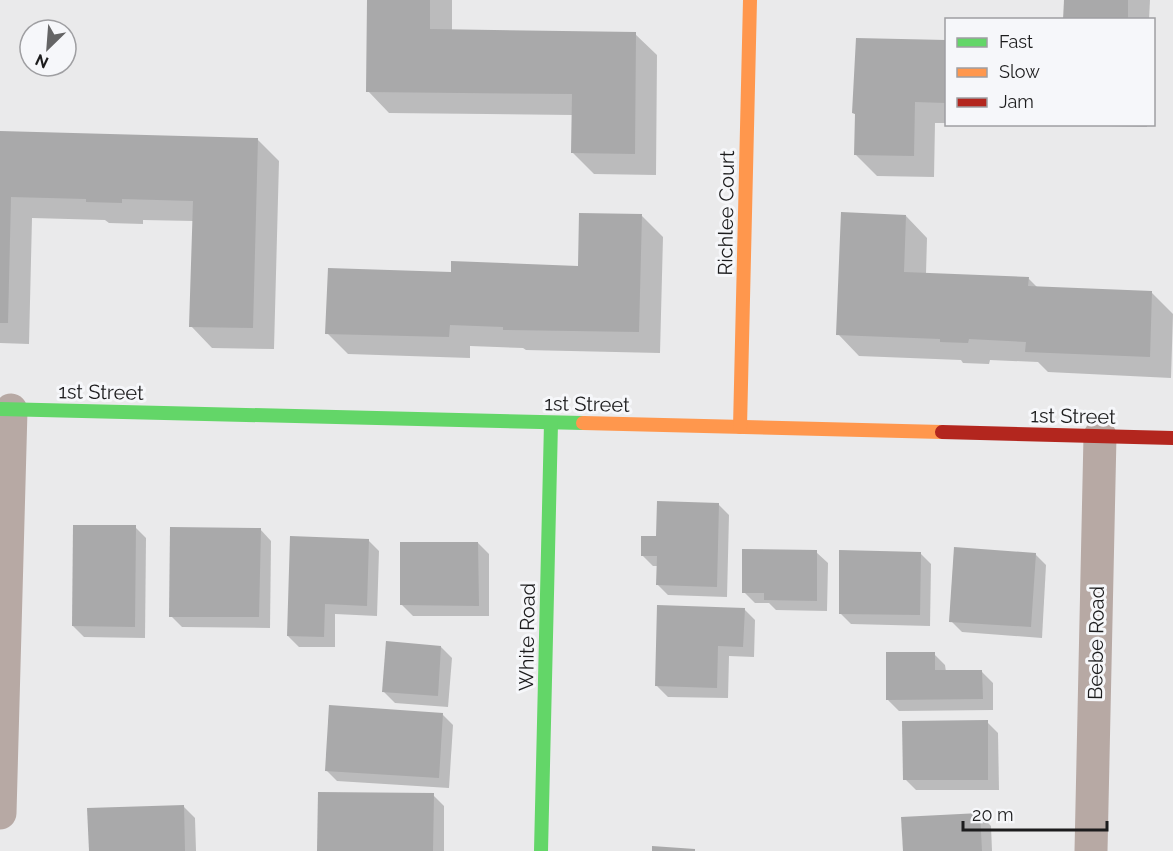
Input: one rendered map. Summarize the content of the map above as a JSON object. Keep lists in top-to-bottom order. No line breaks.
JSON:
{"streets":{"street":["Richlee Court","1st Street","White Road","Beebe Road"]},"crossings":[["Richlee Court","1st Street"],["1st Street","White Road"],["1st Street","Beebe Road"]],"legend":["Fast","Slow","Jam"],"scale_bar":"20 m","north":"bottom left"}
